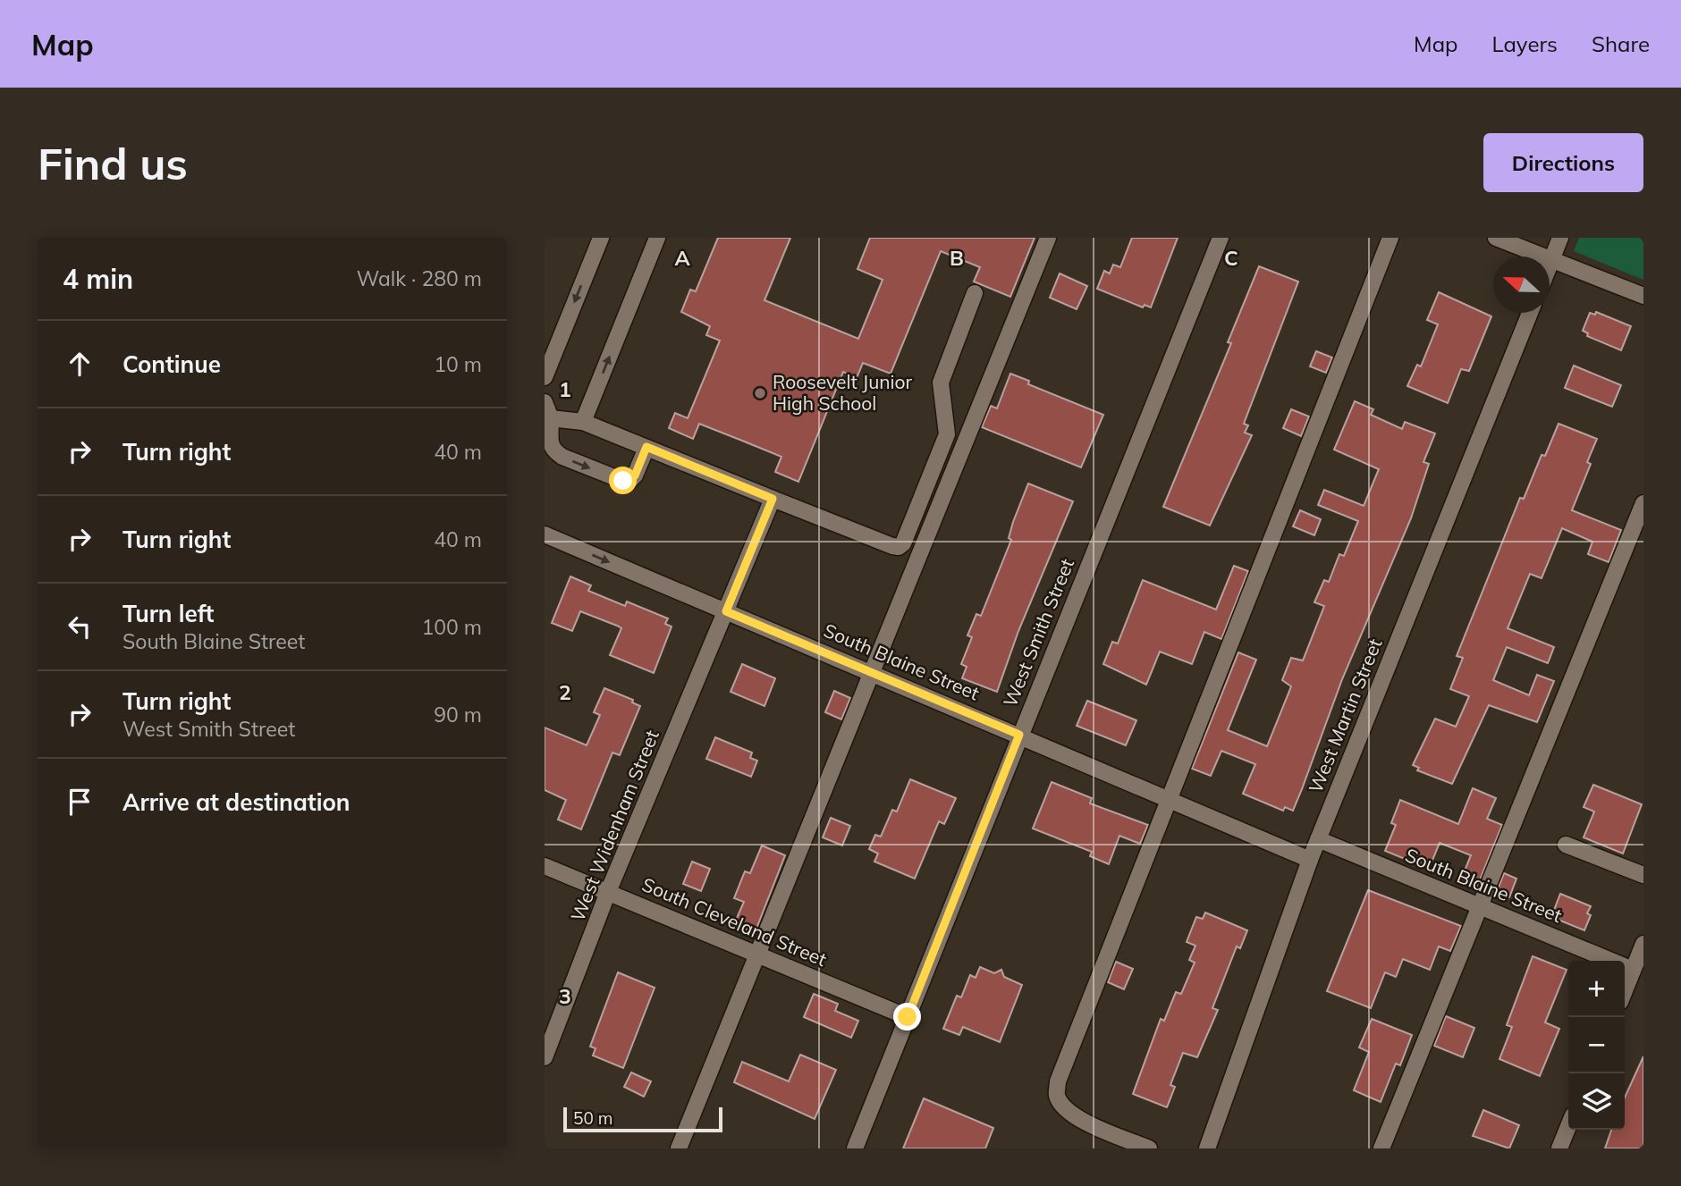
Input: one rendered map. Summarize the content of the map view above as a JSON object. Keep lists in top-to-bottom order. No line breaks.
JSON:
{"streets":{"street":["West Smith Street","South Blaine Street","West Martin Street","West Widenham Street","South Cleveland Street"]},"crossings":[["West Smith Street","South Blaine Street"],["West Smith Street","South Cleveland Street"],["South Blaine Street","West Martin Street"],["South Blaine Street","West Widenham Street"],["West Widenham Street","South Cleveland Street"]],"places":["Roosevelt Junior High School"],"scale_bar":"50 m","north":"left","page":{"header":"Map","nav":["Map","Layers","Share"],"buttons":"Directions","title":"Find us","heading":["4 min","Walk · 280 m"],"list":[["Continue","10 m"],["Turn right","40 m"],["Turn right","40 m"],["Turn left","South Blaine Street","100 m"],["Turn right","West Smith Street","90 m"],"Arrive at destination"],"map_buttons":["+","−"],"scale":"50 m"},"grid":{"columns":["A","B","C"],"rows":["1","2","3"]}}
